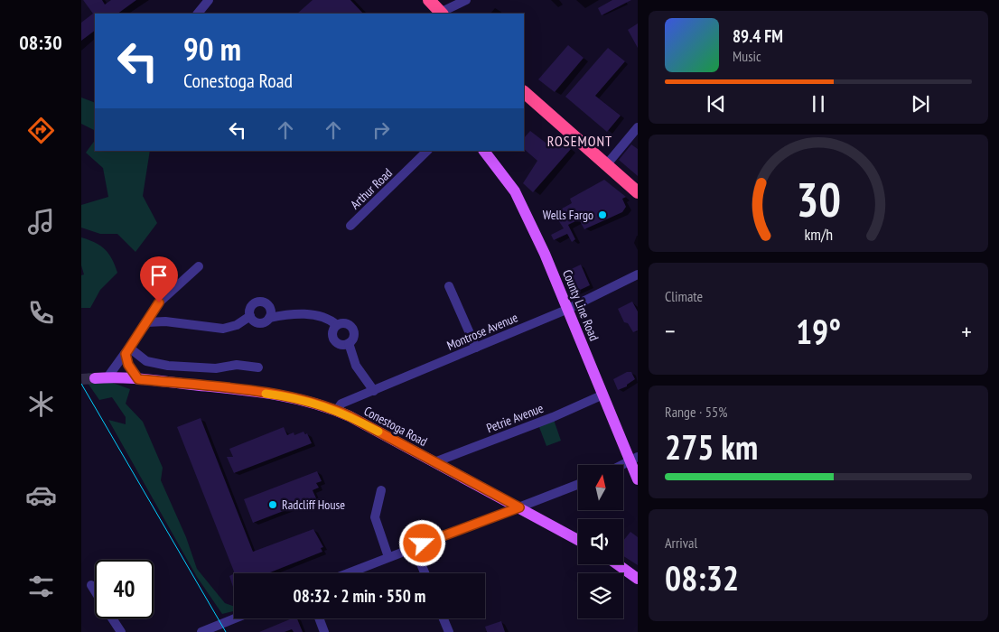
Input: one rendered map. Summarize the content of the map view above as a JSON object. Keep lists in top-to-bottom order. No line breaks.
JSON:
{"streets":{"main road":["County Line Road","Conestoga Road"],"street":["Arthur Road","Montrose Avenue","Petrie Avenue"]},"crossings":[["County Line Road","Montrose Avenue"],["County Line Road","Petrie Avenue"],["Montrose Avenue","Conestoga Road"],["Petrie Avenue","Conestoga Road"]],"districts":["ROSEMONT"],"places":["Wells Fargo","Radcliff House"],"north":"top","page":{"tabs":"08:30","turn":["90 m","Conestoga Road"],"song":["89.4 FM","Music"],"tile":["Climate",["Range · 55%","275 km"],["Arrival","08:32"]],"heat":["−","19°","+"],"limit":"40","trip":"08:32 · 2 min · 550 m","gauge":["30","km/h"]}}
